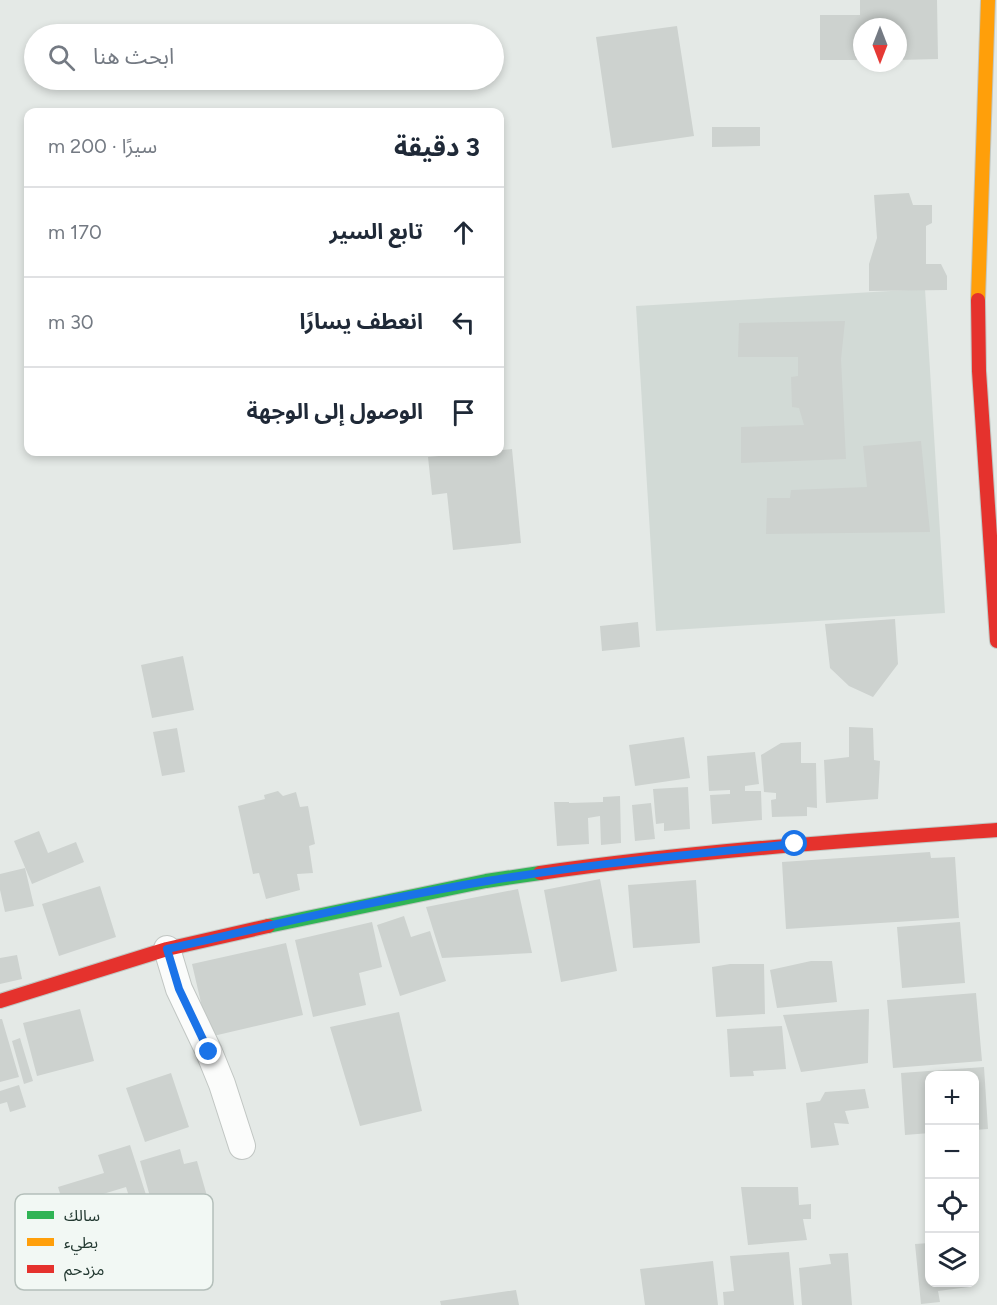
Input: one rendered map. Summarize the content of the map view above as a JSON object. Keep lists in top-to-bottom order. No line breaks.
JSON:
{"legend":["سالك","بطيء","مزدحم"],"north":"bottom","page":{"search":"ابحث هنا","heading":["3 دقيقة","سيرًا · 200 m"],"list":[["تابع السير","170 m"],["انعطف يسارًا","30 m"],"الوصول إلى الوجهة"],"map_buttons":["+","−"]}}
